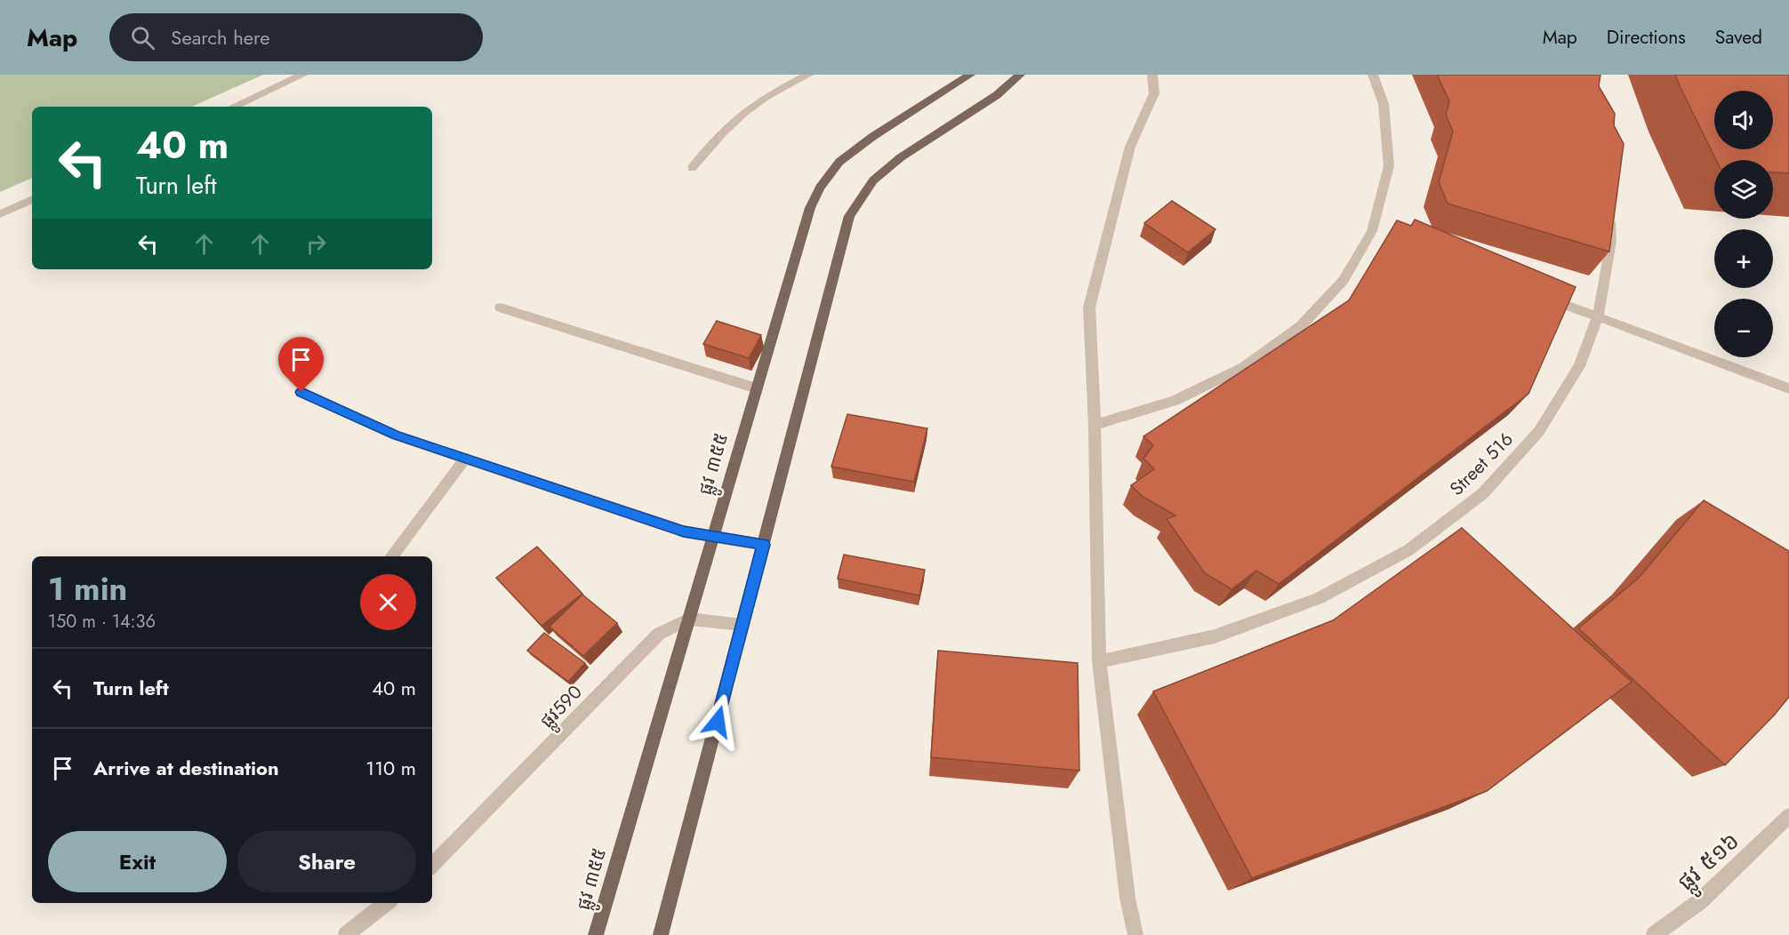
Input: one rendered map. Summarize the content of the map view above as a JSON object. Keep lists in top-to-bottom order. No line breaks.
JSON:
{"streets":{"main road":["ផ្លូវ ៣៥៥"],"street":["Street 516","ផ្លូវ590","ផ្លូវ ៥១៦"]},"crossings":[["ផ្លូវ ៣៥៥","ផ្លូវ590"]],"page":{"header":"Map","search":"Search here","nav":["Map","Directions","Saved"],"map_buttons":["+","−"],"turn":["40 m","Turn left"],"heading":["1 min","150 m · 14:36"],"list":[{"name":"Turn left","value":"40 m"},{"name":"Arrive at destination","value":"110 m"}],"buttons":["Exit","Share"]}}
